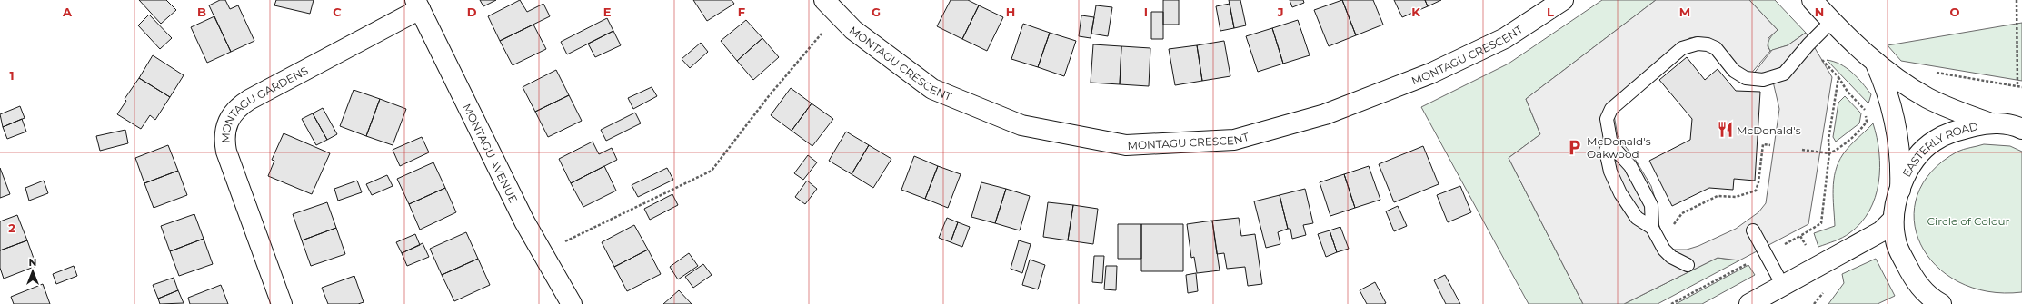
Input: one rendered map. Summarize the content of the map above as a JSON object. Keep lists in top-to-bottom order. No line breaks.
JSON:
{"streets":{"street":["MONTAGU CRESCENT","MONTAGU GARDENS","MONTAGU AVENUE","EASTERLY ROAD"]},"crossings":[["MONTAGU GARDENS","MONTAGU AVENUE"]],"parks":["Circle of Colour"],"places":{"restaurant":["McDonald's"],"parking":["McDonald's Oakwood"]},"north":"top","grid":{"columns":["A","B","C","D","E","F","G","H","I","J","K","L","M","N","O"],"rows":["1","2"]}}
